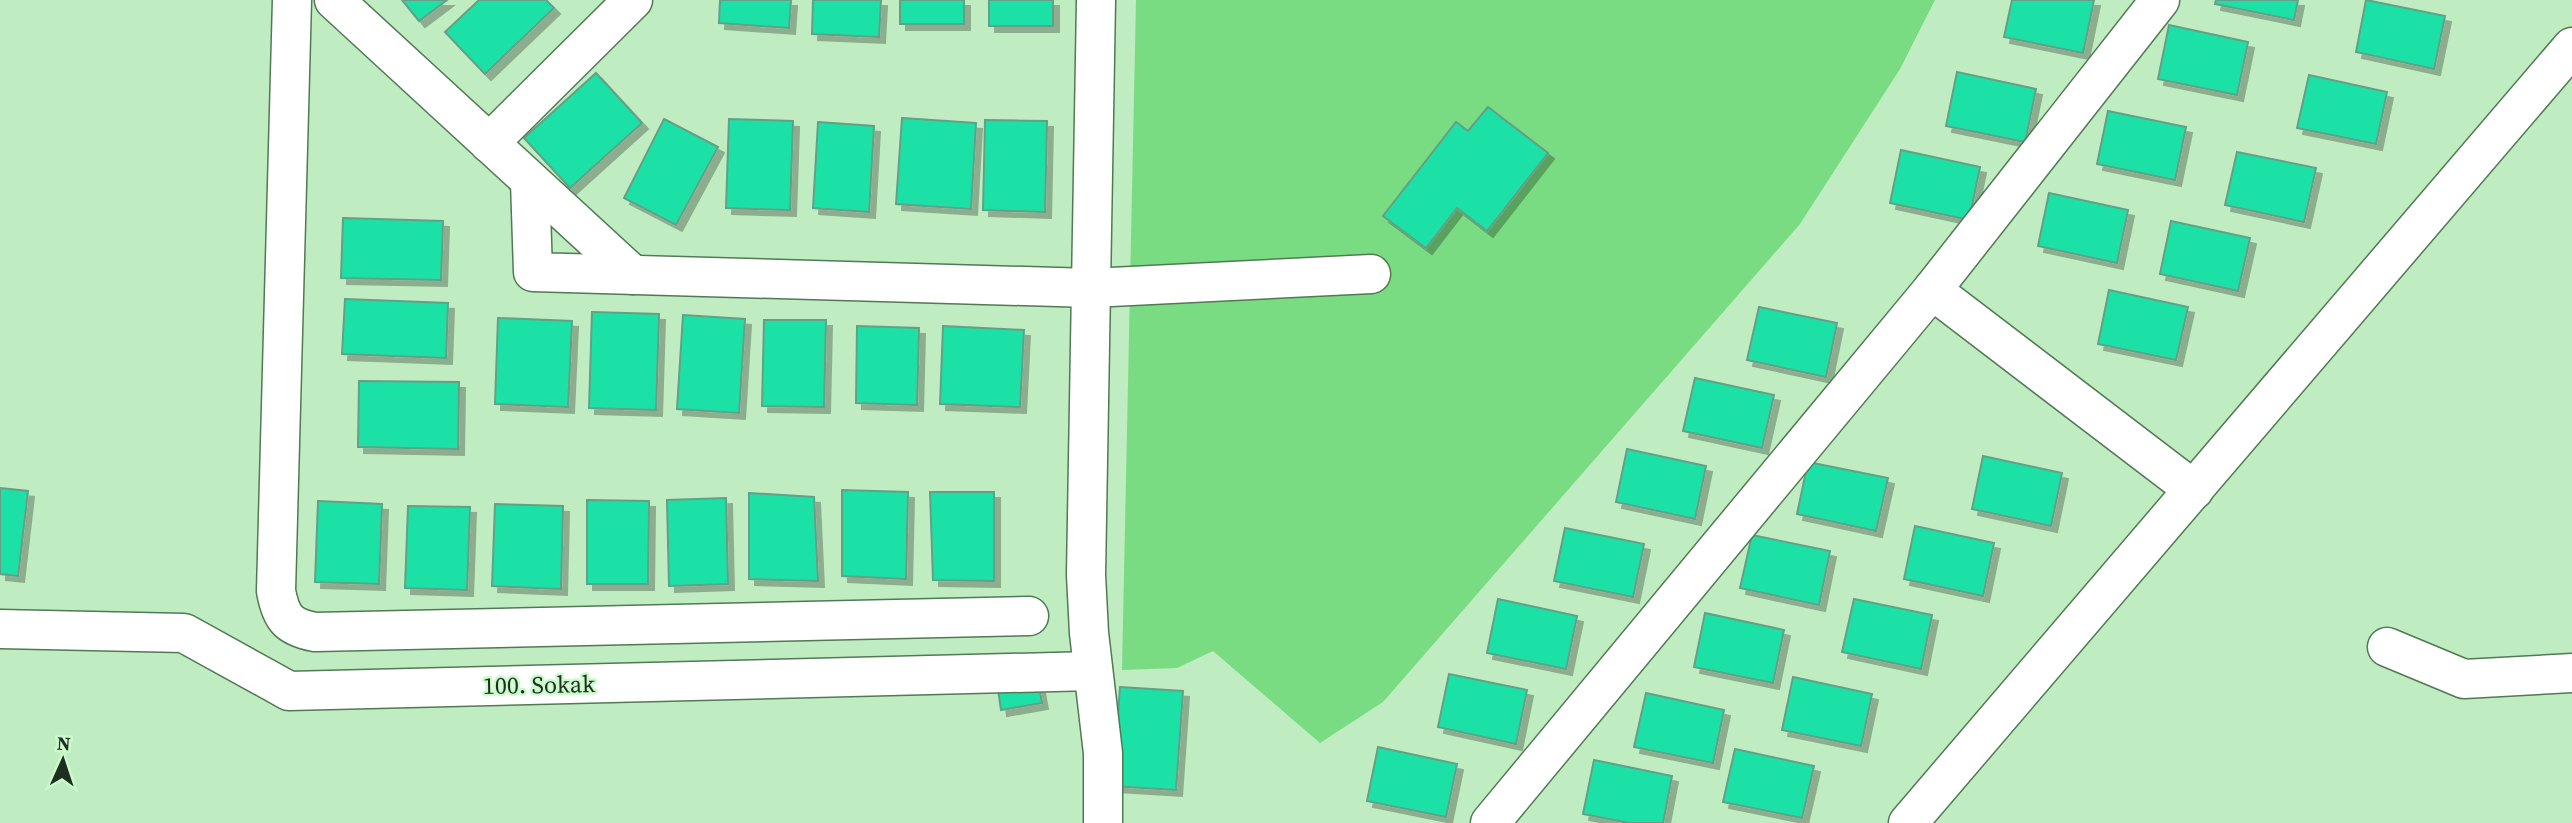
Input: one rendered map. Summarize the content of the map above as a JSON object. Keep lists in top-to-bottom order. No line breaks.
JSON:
{"streets":{"street":["100. Sokak"]},"north":"top"}
